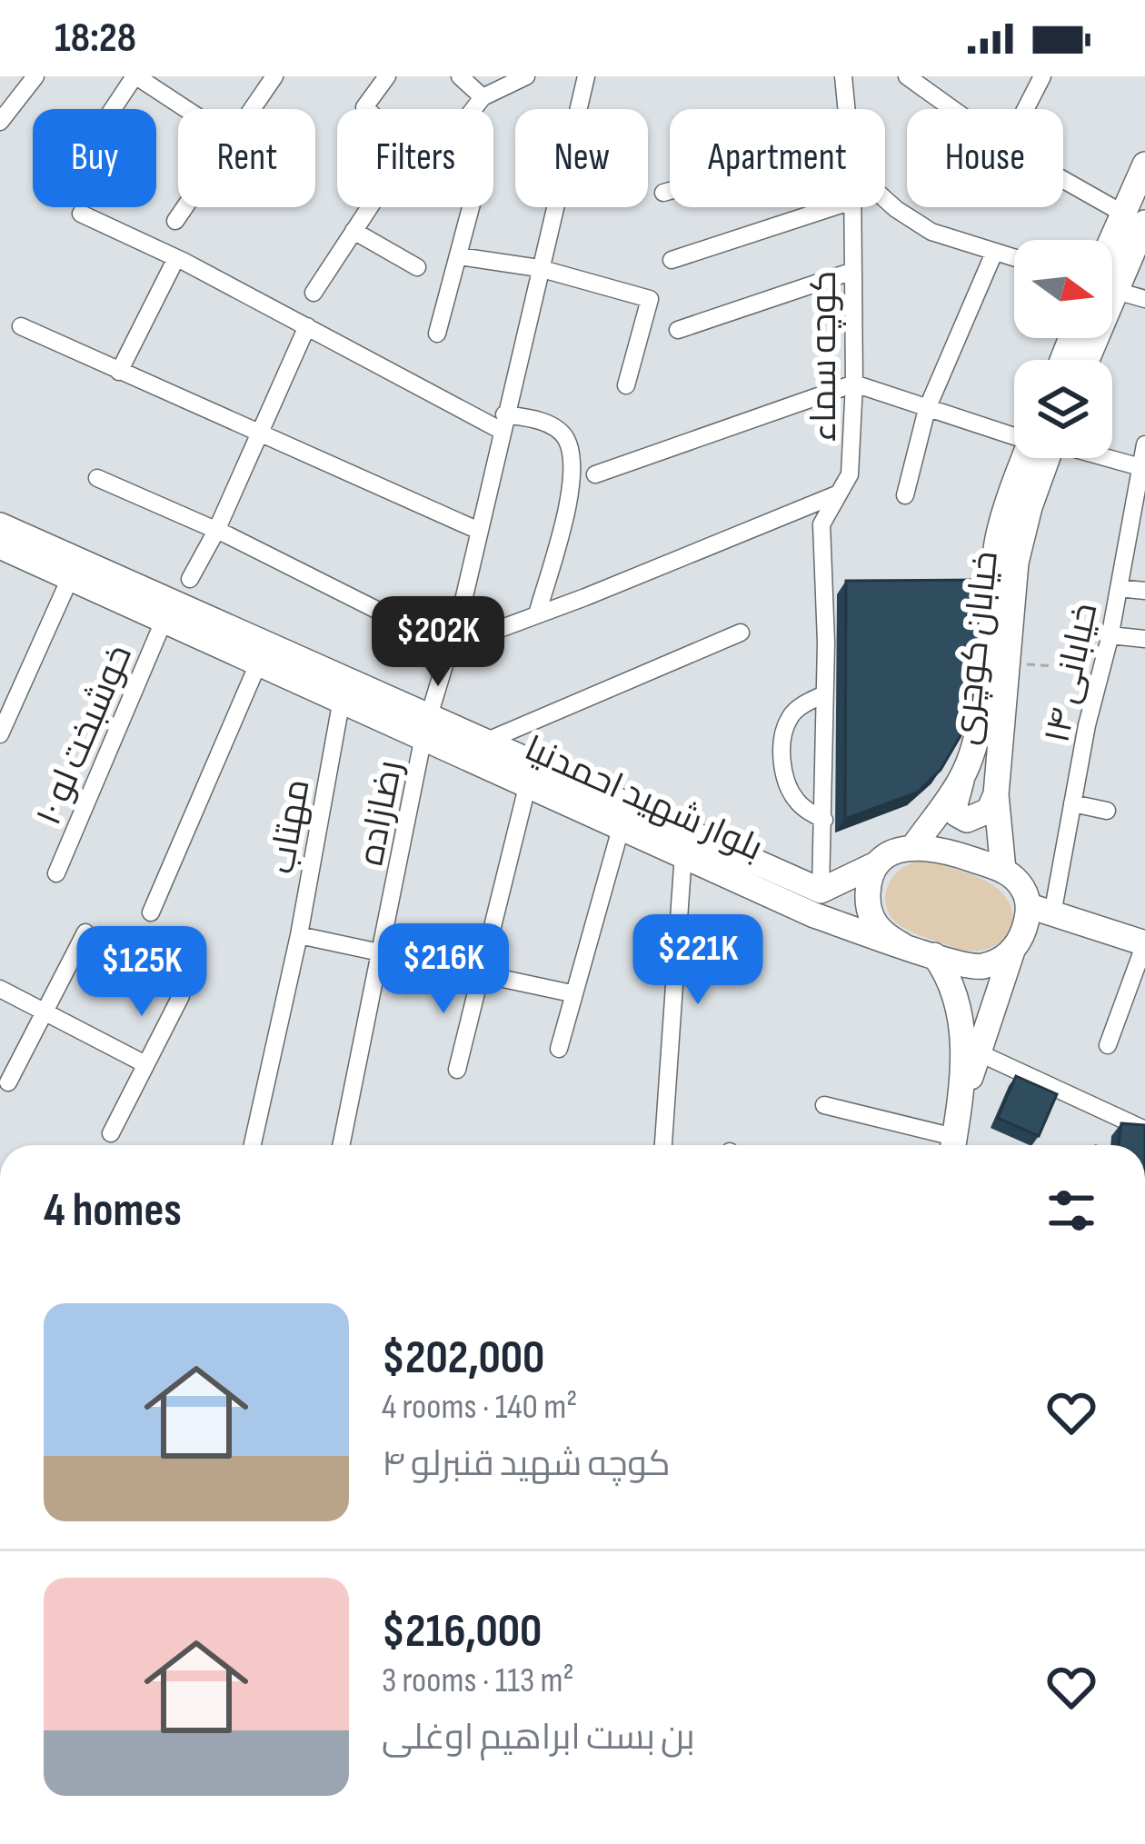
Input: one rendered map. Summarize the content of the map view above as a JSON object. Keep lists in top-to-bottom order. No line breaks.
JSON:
{"streets":{"main road":["خیابان کوچری","بلوار شهید احمدنیا"],"street":["کوچه سماء","خیابانی ۱۴","خوشبخت لو ۱۰","رضازاده","مهتاب"]},"crossings":[["کوچه سماء","بلوار شهید احمدنیا"],["خیابان کوچری","خیابانی ۱۴"],["خیابان کوچری","بلوار شهید احمدنیا"],["خیابانی ۱۴","بلوار شهید احمدنیا"],["خوشبخت لو ۱۰","بلوار شهید احمدنیا"],["بلوار شهید احمدنیا","رضازاده"],["بلوار شهید احمدنیا","مهتاب"]],"north":"right","page":{"status":"18:28","chip":["Buy","Rent","Filters","New","Apartment","House"],"price":["$202K","$221K","$216K","$125K"],"heading":"4 homes","list":[{"name":"$202,000","note":"4 rooms · 140 m² · کوچه شهید قنبرلو ۴"},{"name":"$216,000","note":"3 rooms · 113 m² · بن بست ابراهیم اوغلی"}]}}
